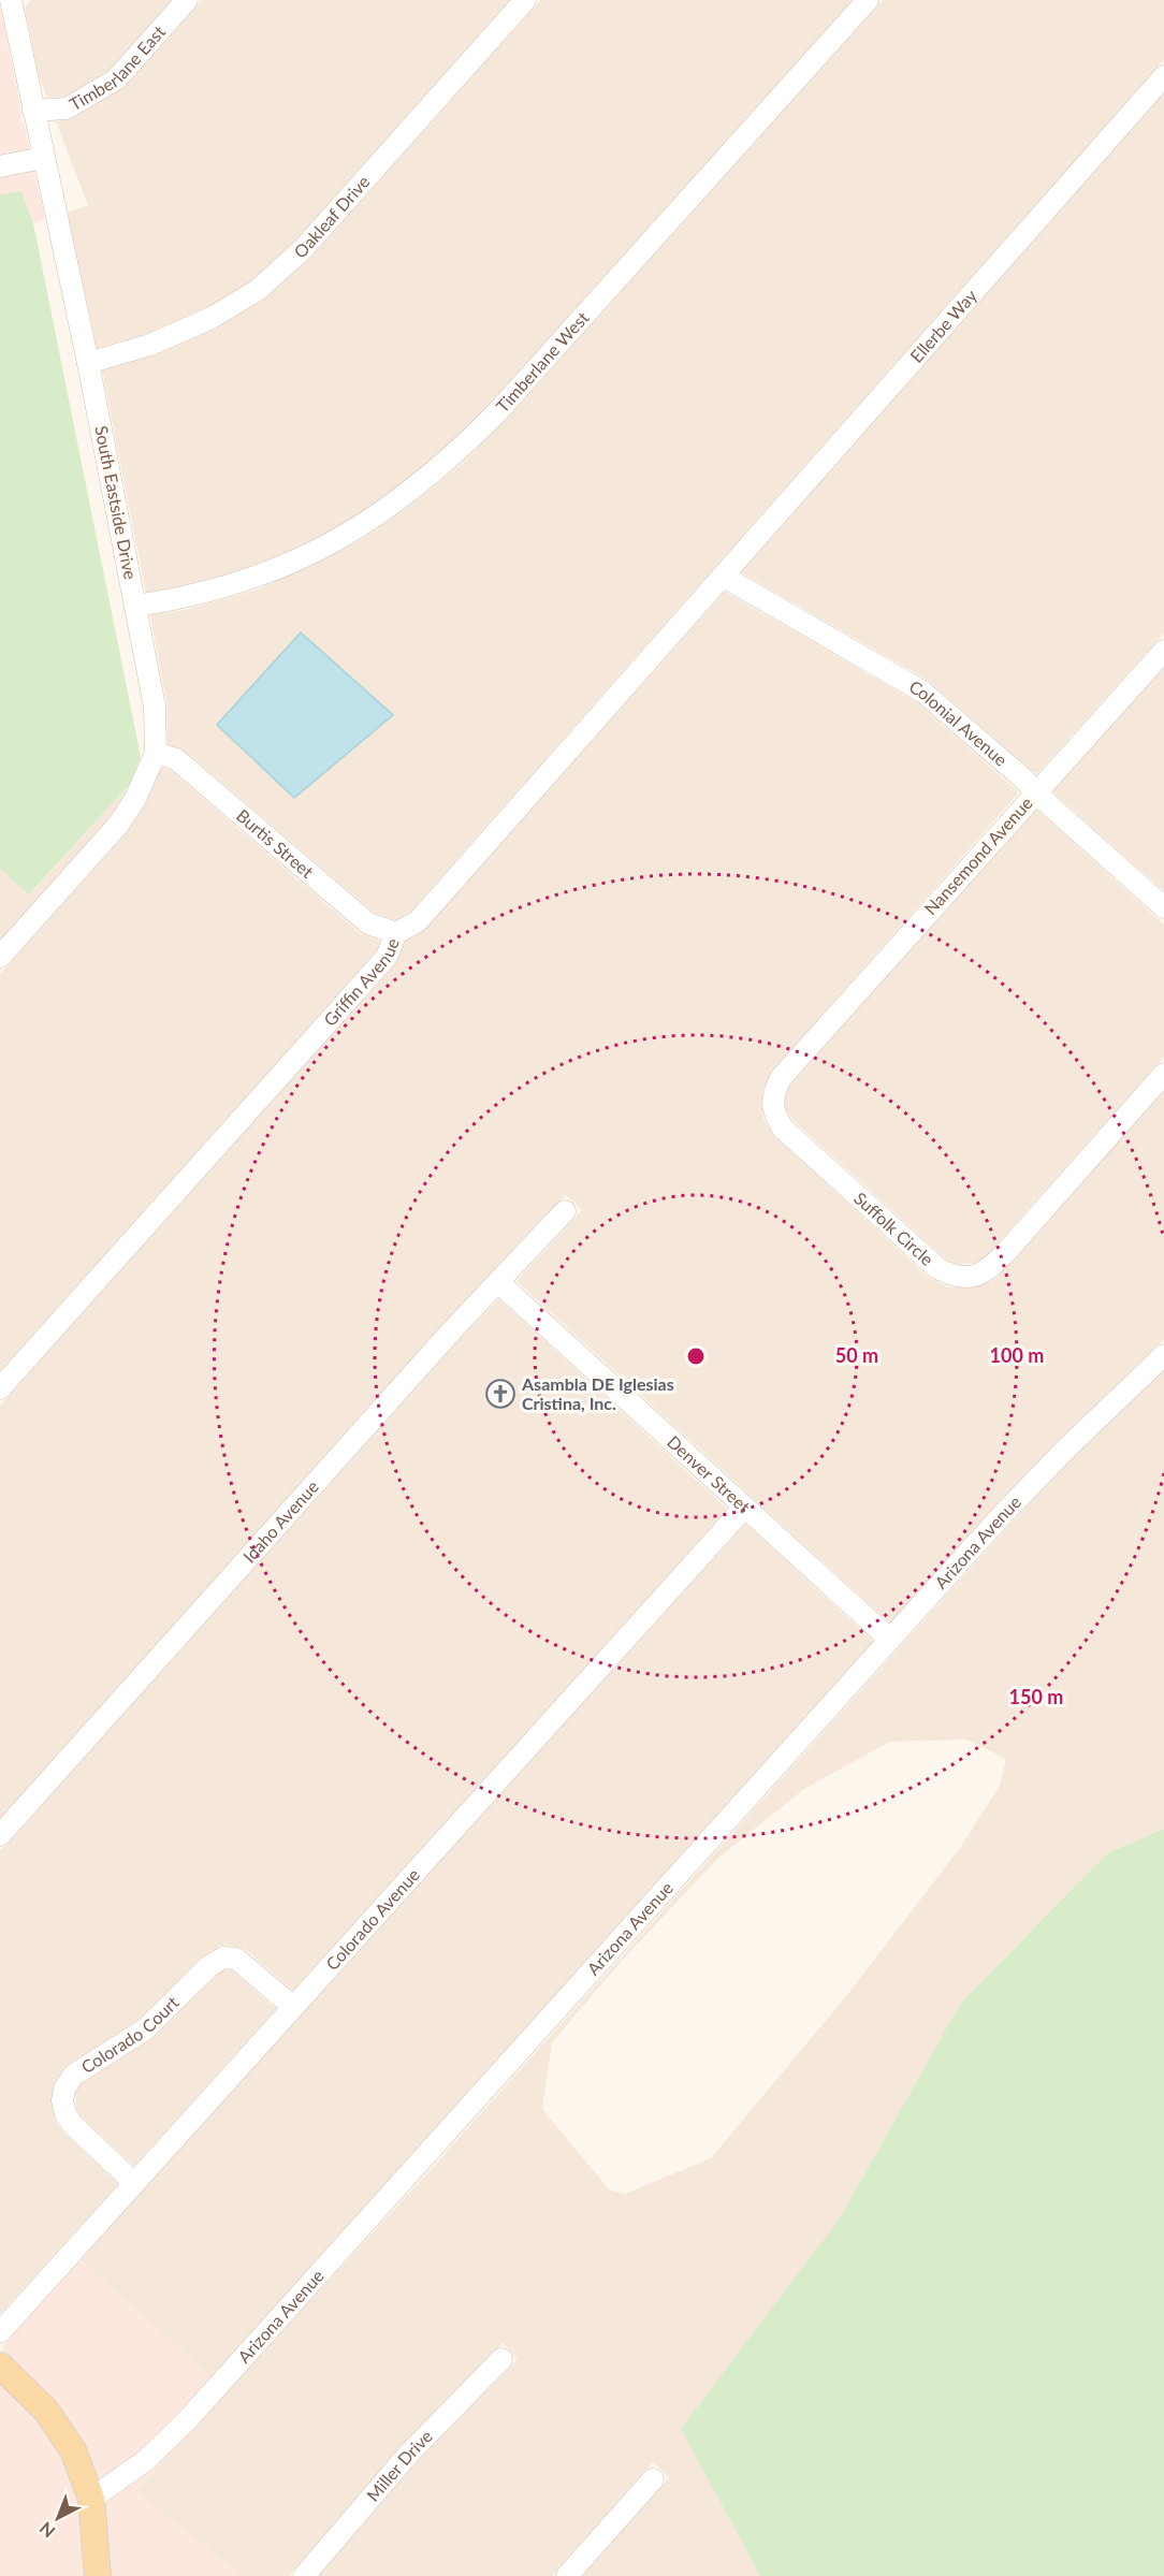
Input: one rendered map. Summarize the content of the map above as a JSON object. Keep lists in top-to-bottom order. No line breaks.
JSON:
{"streets":{"street":["Timberlane East","Oakleaf Drive","Ellerbe Way","Timberlane West","South Eastside Drive","Colonial Avenue","Burtis Street","Nansemond Avenue","Griffin Avenue","Suffolk Circle","Denver Street","Idaho Avenue","Arizona Avenue","Colorado Avenue","Colorado Court","Miller Drive"]},"crossings":[["Timberlane East","South Eastside Drive"],["Oakleaf Drive","South Eastside Drive"],["Ellerbe Way","Colonial Avenue"],["Ellerbe Way","Griffin Avenue"],["Timberlane West","South Eastside Drive"],["South Eastside Drive","Burtis Street"],["Colonial Avenue","Nansemond Avenue"],["Colonial Avenue","Griffin Avenue"],["Burtis Street","Griffin Avenue"],["Nansemond Avenue","Suffolk Circle"],["Denver Street","Idaho Avenue"],["Denver Street","Arizona Avenue"],["Denver Street","Colorado Avenue"],["Colorado Avenue","Colorado Court"]],"places":{"church":["Asambla DE Iglesias Cristina, Inc."]},"north":"bottom left","rings":["50 m","100 m","150 m"]}
